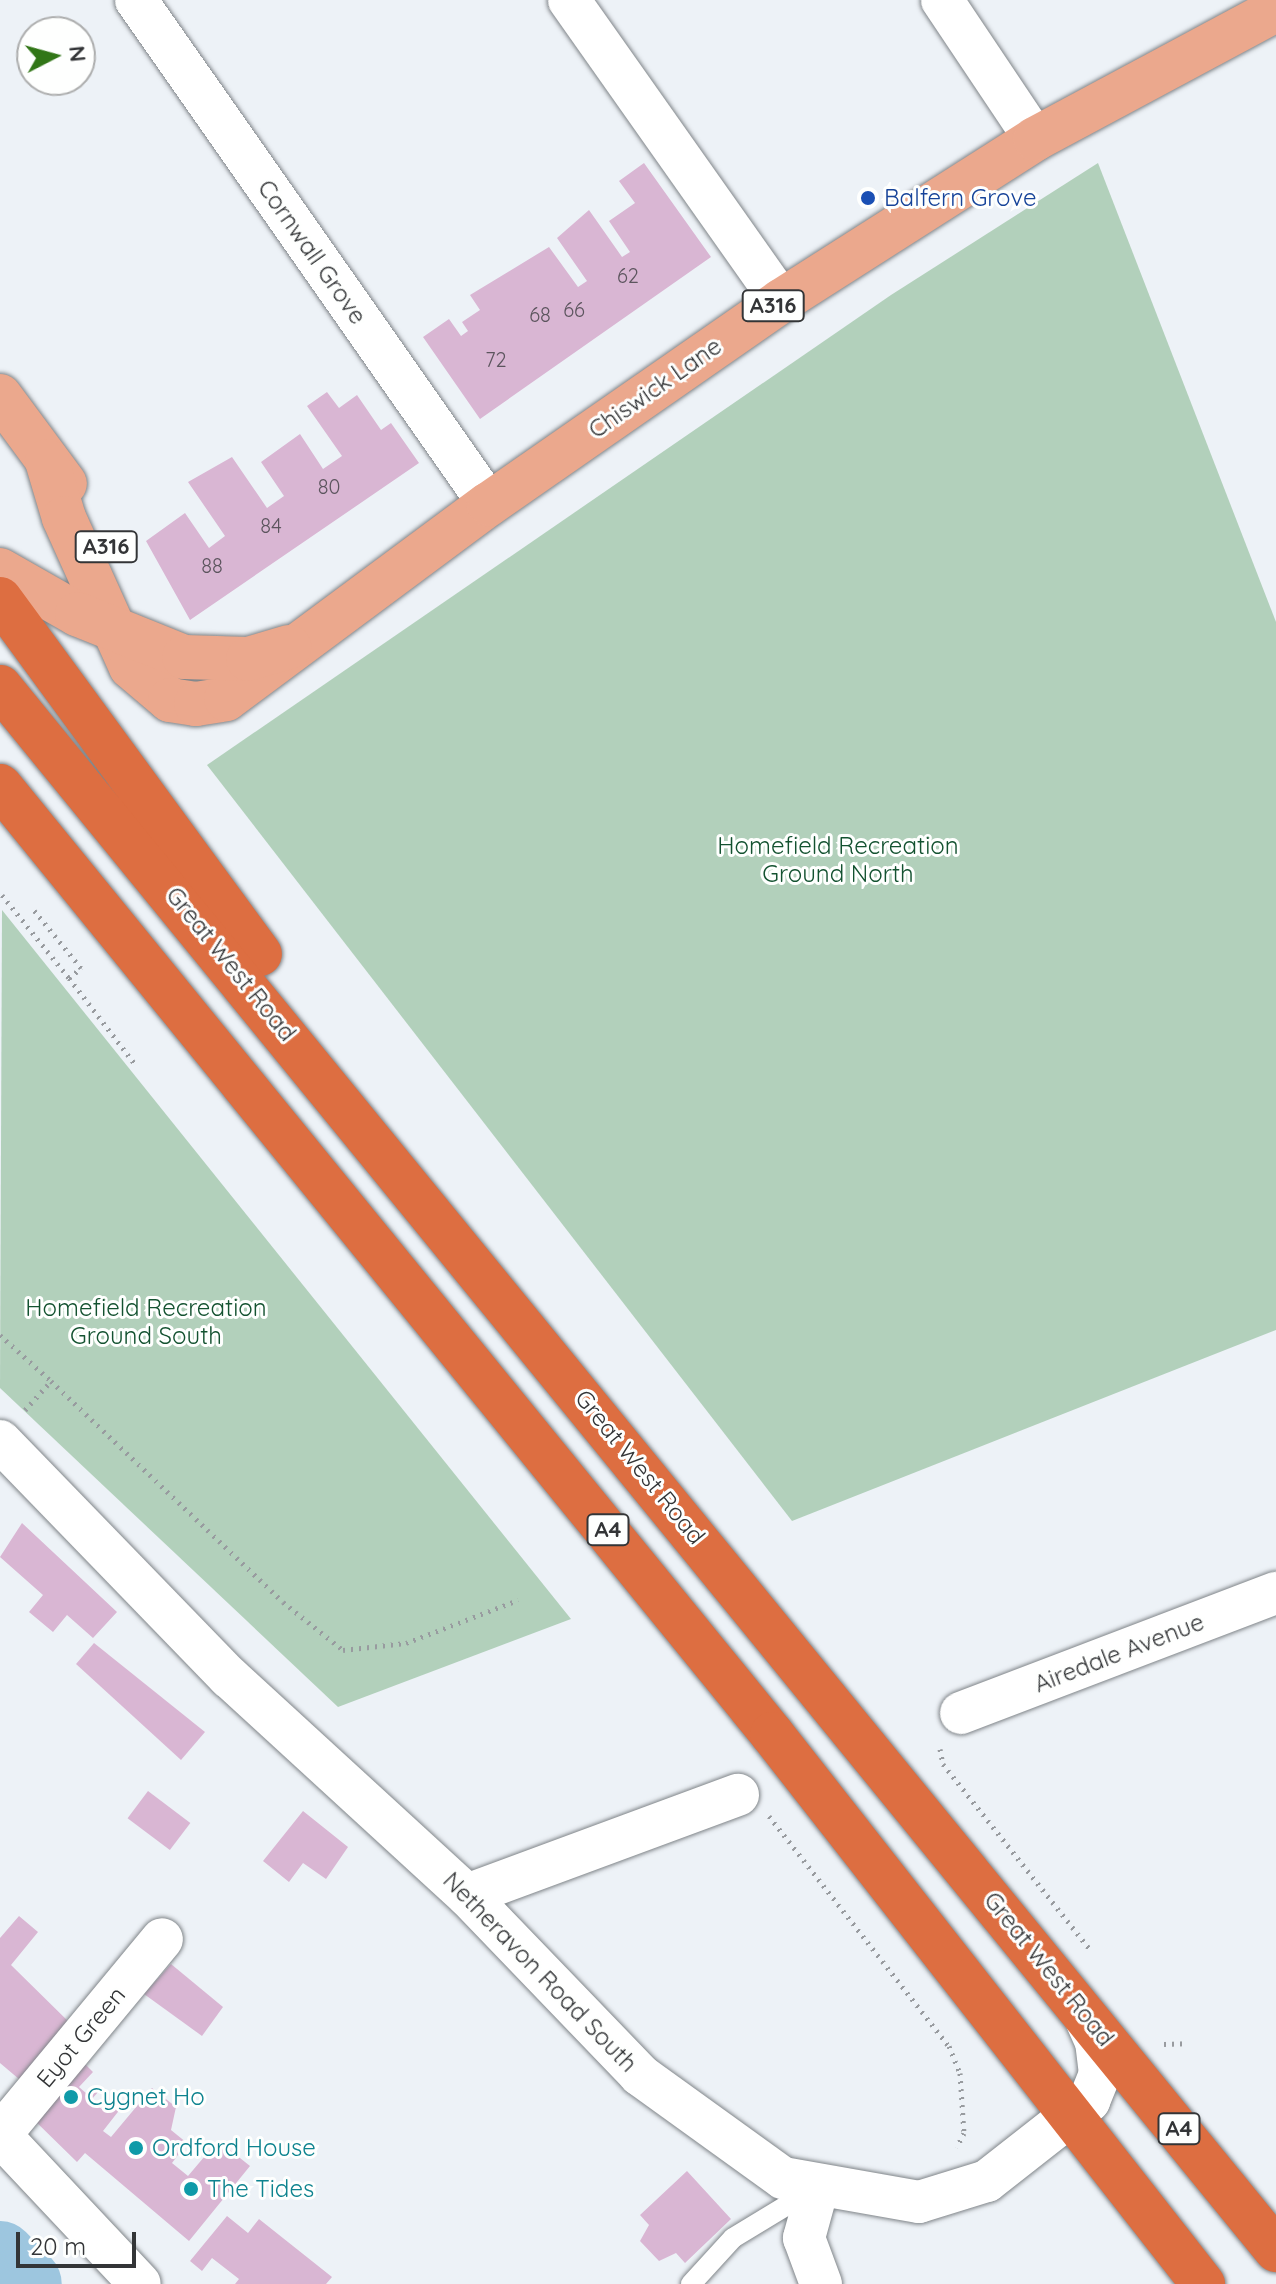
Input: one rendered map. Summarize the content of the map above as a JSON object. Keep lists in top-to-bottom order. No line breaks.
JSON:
{"streets":{"highway":["Great West Road","A4"],"main road":["A316","Chiswick Lane"],"street":["Cornwall Grove","Airedale Avenue","Netheravon Road South","Eyot Green"]},"crossings":[["Cornwall Grove","Chiswick Lane"],["A316","Chiswick Lane"],["Great West Road","A4"],["Great West Road","Netheravon Road South"],["A4","Netheravon Road South"]],"parks":["Homefield Recreation Ground North","Homefield Recreation Ground South"],"places":["Balfern Grove","Cygnet Ho","Ordford House","The Tides"],"house_numbers":["62","66","68","72","80","84","88"],"scale_bar":"20 m","north":"right"}
